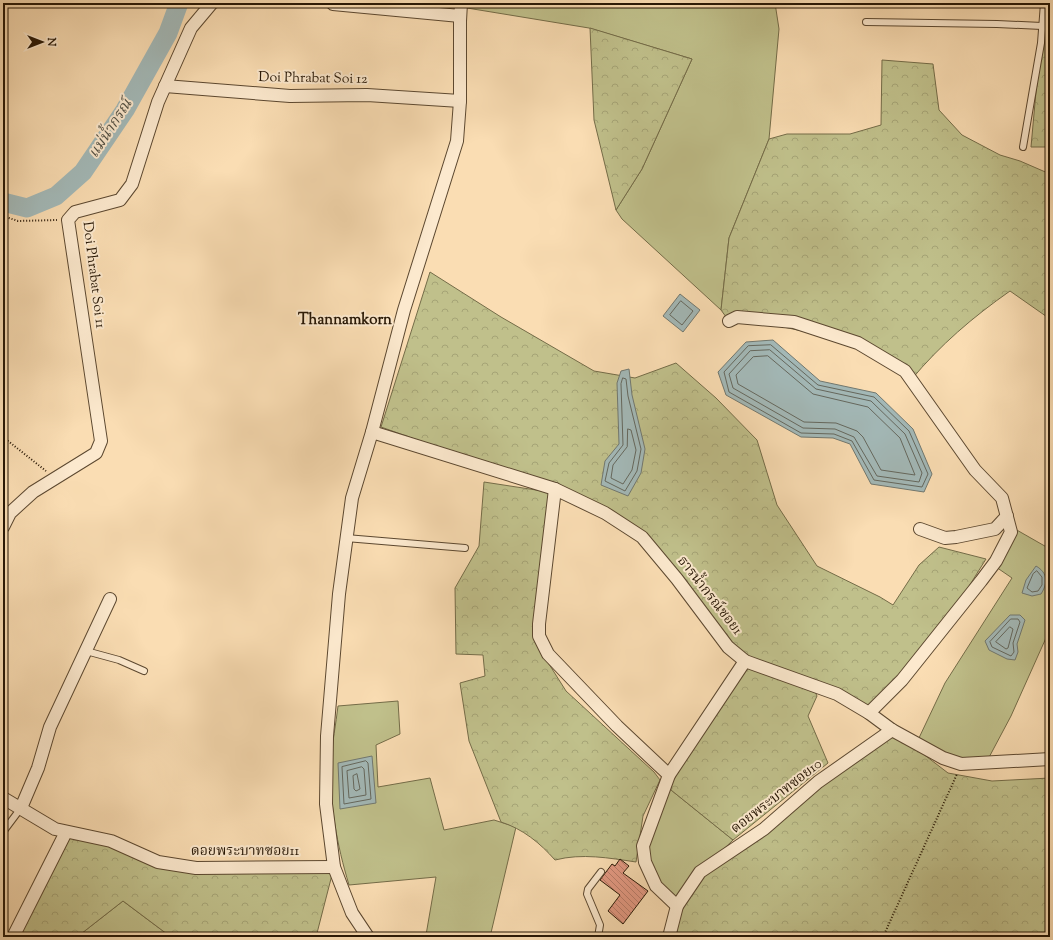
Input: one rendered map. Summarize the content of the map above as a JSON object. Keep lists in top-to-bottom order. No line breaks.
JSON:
{"streets":{"street":["Doi Phrabat Soi 12","Doi Phrabat Soi 11","ธารน้ำกรณ์ซอย1","ดอยพระบาทซอย10","ดอยพระบาทซอย11"]},"crossings":[["Doi Phrabat Soi 12","Doi Phrabat Soi 11"],["ธารน้ำกรณ์ซอย1","ดอยพระบาทซอย10"]],"districts":["Thannamkorn"],"water":["แม่น้ำกรณ์"],"north":"right"}
